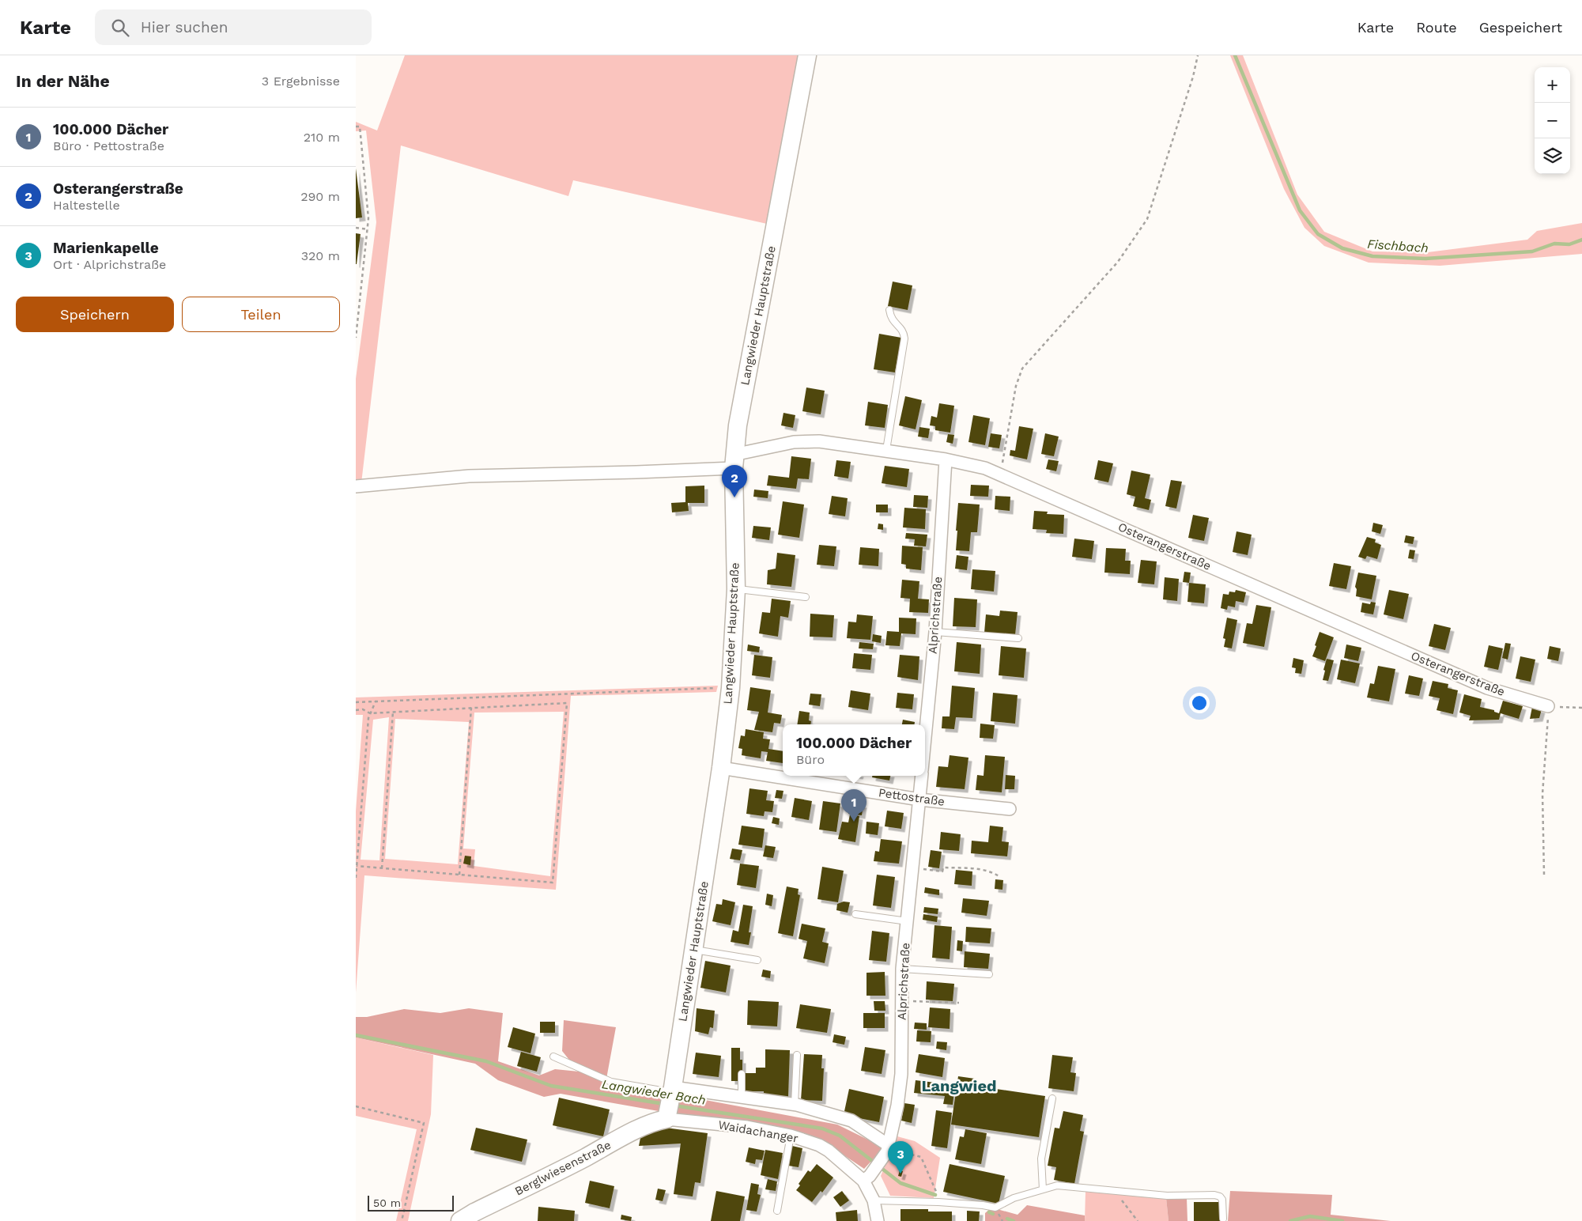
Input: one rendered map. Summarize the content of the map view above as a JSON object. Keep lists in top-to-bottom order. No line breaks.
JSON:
{"streets":{"street":["Langwieder Hauptstraße","Osterangerstraße","Alprichstraße","Pettostraße","Waidachanger","Berglwiesenstraße"]},"crossings":[["Langwieder Hauptstraße","Osterangerstraße"],["Langwieder Hauptstraße","Pettostraße"],["Langwieder Hauptstraße","Waidachanger"],["Langwieder Hauptstraße","Berglwiesenstraße"],["Osterangerstraße","Alprichstraße"],["Alprichstraße","Pettostraße"],["Alprichstraße","Waidachanger"],["Waidachanger","Berglwiesenstraße"]],"districts":["Langwied"],"water":["Fischbach","Langwieder Bach"],"scale_bar":"50 m","page":{"header":"Karte","search":"Hier suchen","nav":["Karte","Route","Gespeichert"],"heading":["In der Nähe","3 Ergebnisse"],"map_buttons":["+","−"],"list":[{"mark":"1","name":"100.000 Dächer","note":"Büro · Pettostraße","value":"210 m"},{"mark":"2","name":"Osterangerstraße","note":"Haltestelle","value":"290 m"},{"mark":"3","name":"Marienkapelle","note":"Ort · Alprichstraße","value":"320 m"}],"buttons":["Speichern","Teilen"],"pins":["2","1","3"],"popup":["100.000 Dächer","Büro"],"scale":"50 m"}}
